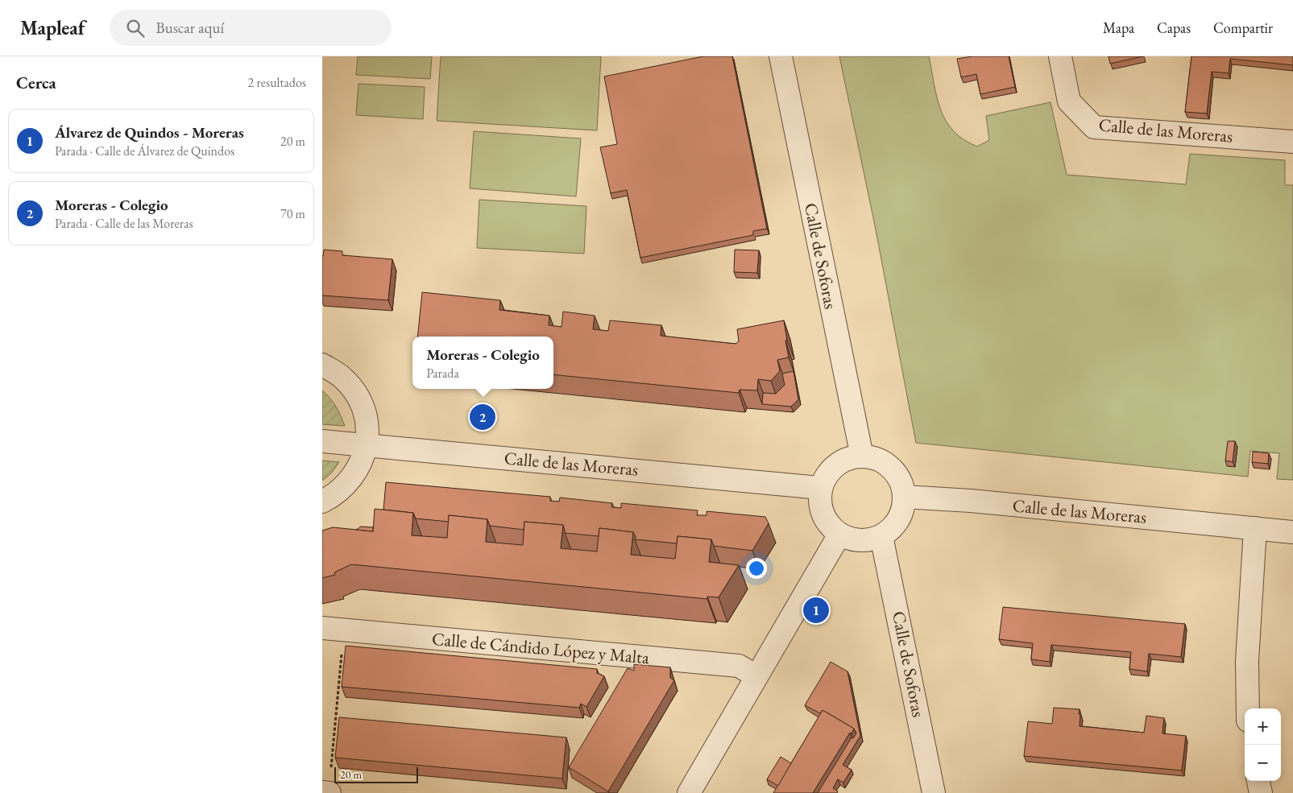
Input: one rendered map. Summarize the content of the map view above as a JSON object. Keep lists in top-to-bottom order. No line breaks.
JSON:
{"streets":{"street":["Calle de las Moreras","Calle de Soforas","Calle de Cándido López y Malta"]},"crossings":[["Calle de las Moreras","Calle de Soforas"]],"scale_bar":"20 m","page":{"header":"Mapleaf","search":"Buscar aquí","nav":["Mapa","Capas","Compartir"],"heading":["Cerca","2 resultados"],"list":[{"mark":"1","name":"Álvarez de Quindos - Moreras","note":"Parada · Calle de Álvarez de Quindos","value":"20 m"},{"mark":"2","name":"Moreras - Colegio","note":"Parada · Calle de las Moreras","value":"70 m"}],"popup":["Moreras - Colegio","Parada"],"pins":["2","1"],"map_buttons":["+","−"],"scale":"20 m"}}
